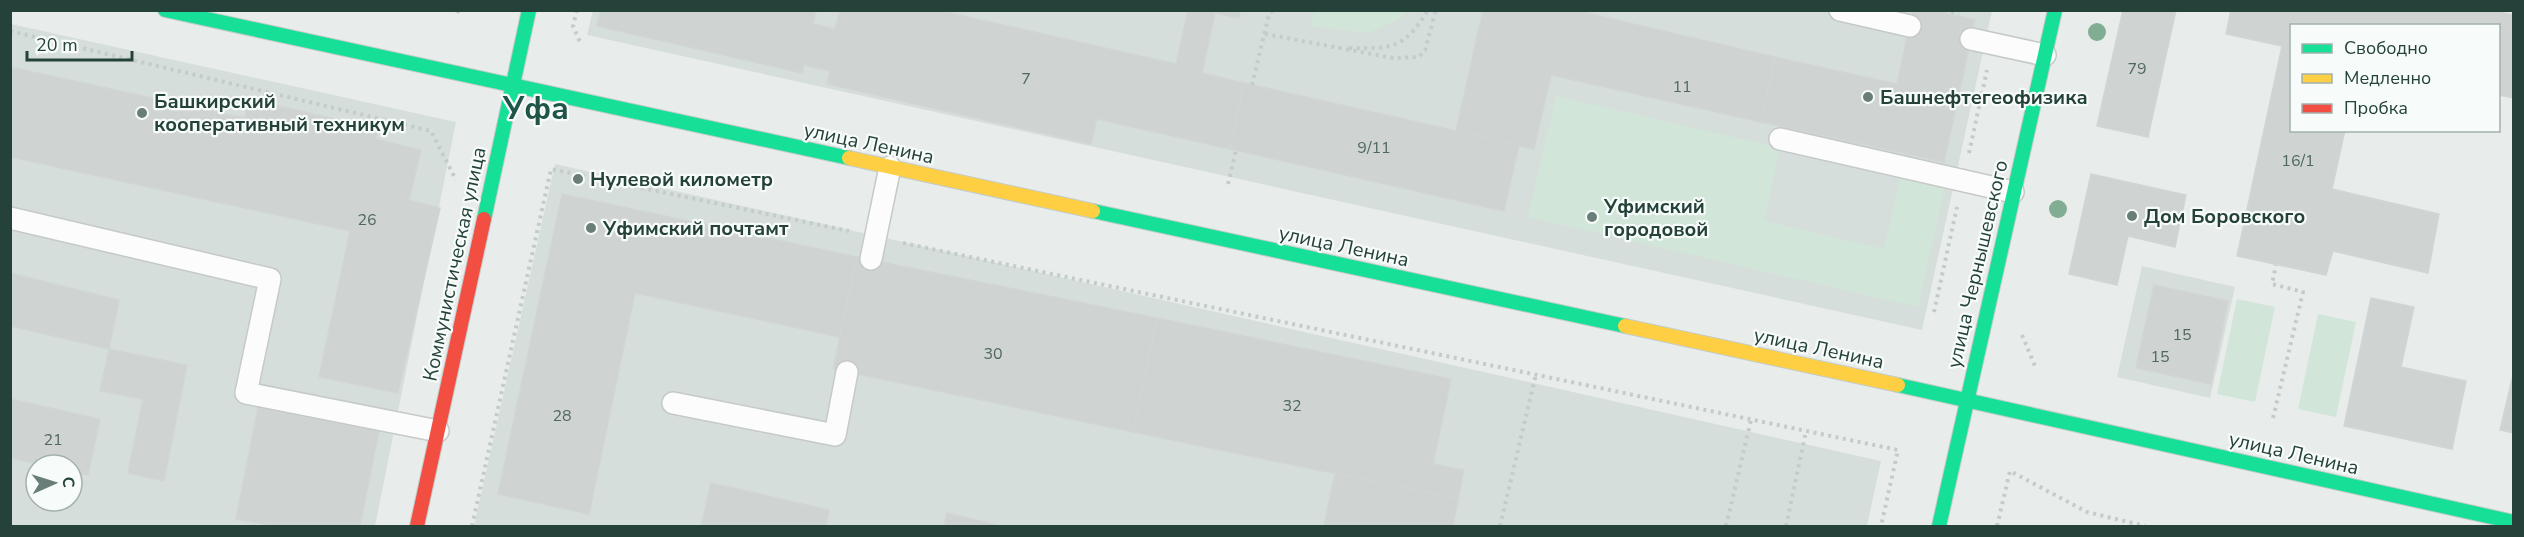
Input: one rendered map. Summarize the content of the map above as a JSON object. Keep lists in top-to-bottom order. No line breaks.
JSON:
{"streets":{"main road":["улица Ленина","Коммунистическая улица","улица Чернышевского"]},"crossings":[["улица Ленина","Коммунистическая улица"],["улица Ленина","улица Чернышевского"]],"districts":["Уфа"],"places":["Башнефтегеофизика","Башкирский кооперативный техникум","Нулевой километр","Дом Боровского","Уфимский городовой","Уфимский почтамт"],"house_numbers":["79","7","11","9/11","16/1","26","15","30","15","32","28","21"],"legend":["Свободно","Медленно","Пробка"],"scale_bar":"20 m","north":"right"}
